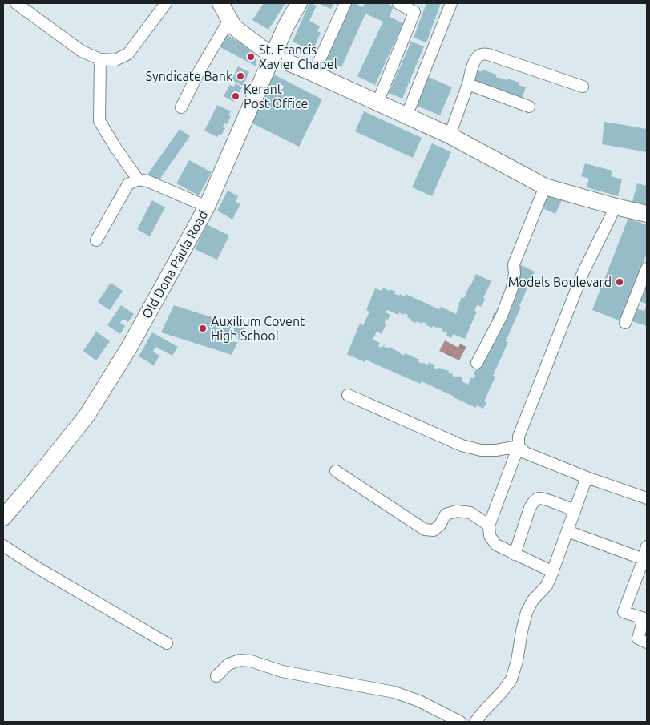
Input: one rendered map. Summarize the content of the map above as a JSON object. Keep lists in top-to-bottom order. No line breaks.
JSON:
{"streets":{"main road":["Old Dona Paula Road"]},"places":["St. Francis Xavier Chapel","Syndicate Bank","Kerant Post Office","Models Boulevard","Auxilium Covent High School"]}
